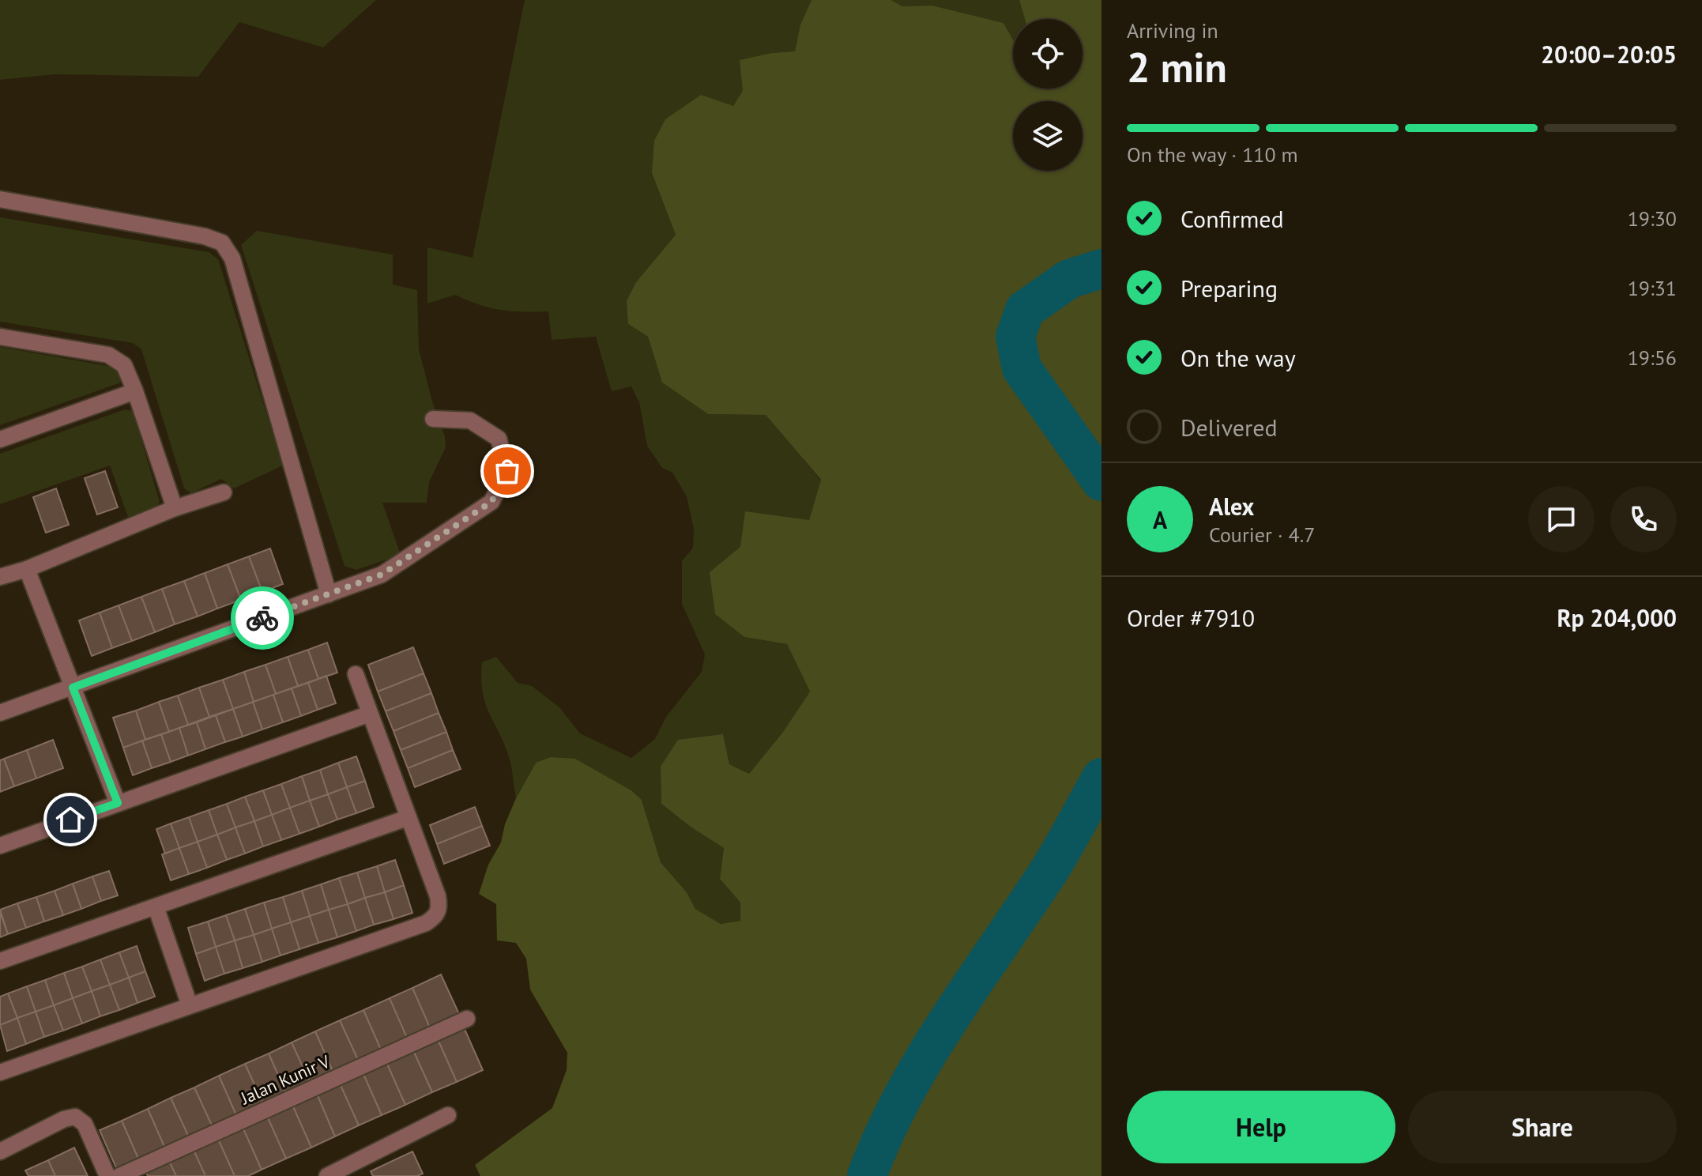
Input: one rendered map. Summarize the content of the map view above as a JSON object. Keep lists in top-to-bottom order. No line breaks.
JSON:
{"streets":{"street":["Jalan Kunir V"]},"page":{"heading":["2 min","Arriving in","20:00–20:05"],"panel":["Alex","Courier · 4.7","Order #7910","Rp 204,000"],"bar":"On the way · 110 m","list":[["Confirmed","19:30"],["Preparing","19:31"],["On the way","19:56"],"Delivered"],"round":"A","buttons":["Help","Share"]}}
